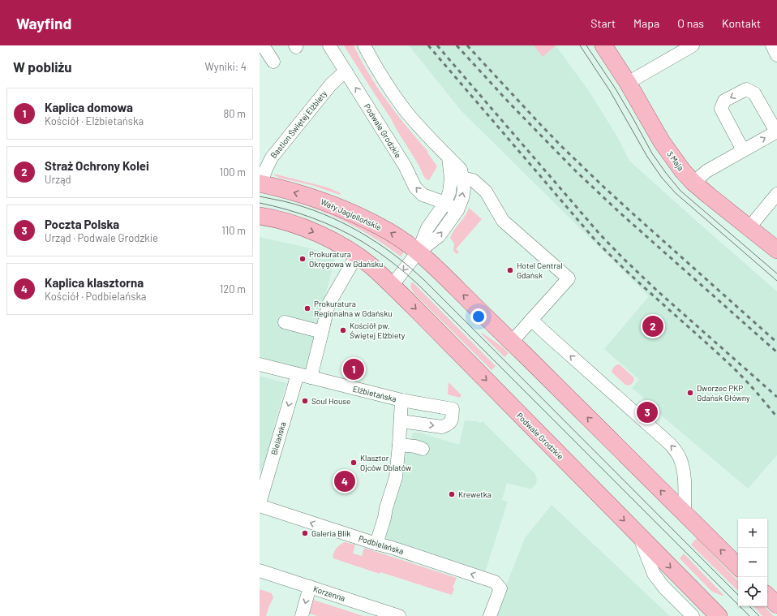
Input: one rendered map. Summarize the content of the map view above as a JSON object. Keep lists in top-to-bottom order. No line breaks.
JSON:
{"streets":{"main road":["Podwale Grodzkie","3 Maja","Wały Jagiellońskie"],"street":["Bastion Świętej Elżbiety","Elżbietańska","Bielańska","Podbielańska","Korzenna"]},"crossings":[["Bastion Świętej Elżbiety","Podwale Grodzkie"],["Bastion Świętej Elżbiety","Wały Jagiellońskie"],["Elżbietańska","Bielańska"]],"one_way":["Bielańska","Podbielańska"],"places":["Prokuratura Okręgowa w Gdańsku","Hotel Central Gdańsk","Prokuratura Regionalna w Gdańsku","Kościół pw. Świętej Elżbiety","Dworzec PKP Gdańsk Główny","Soul House","Klasztor Ojców Oblatów","Krewetka","Galeria Blik"],"page":{"header":"Wayfind","nav":["Start","Mapa","O nas","Kontakt"],"heading":["W pobliżu","Wyniki: 4"],"list":[{"mark":"1","name":"Kaplica domowa","note":"Kościół · Elżbietańska","value":"80 m"},{"mark":"2","name":"Straż Ochrony Kolei","note":"Urząd","value":"100 m"},{"mark":"3","name":"Poczta Polska","note":"Urząd · Podwale Grodzkie","value":"110 m"},{"mark":"4","name":"Kaplica klasztorna","note":"Kościół · Podbielańska","value":"120 m"}],"pins":["2","1","3","4"],"map_buttons":["+","−"]}}
